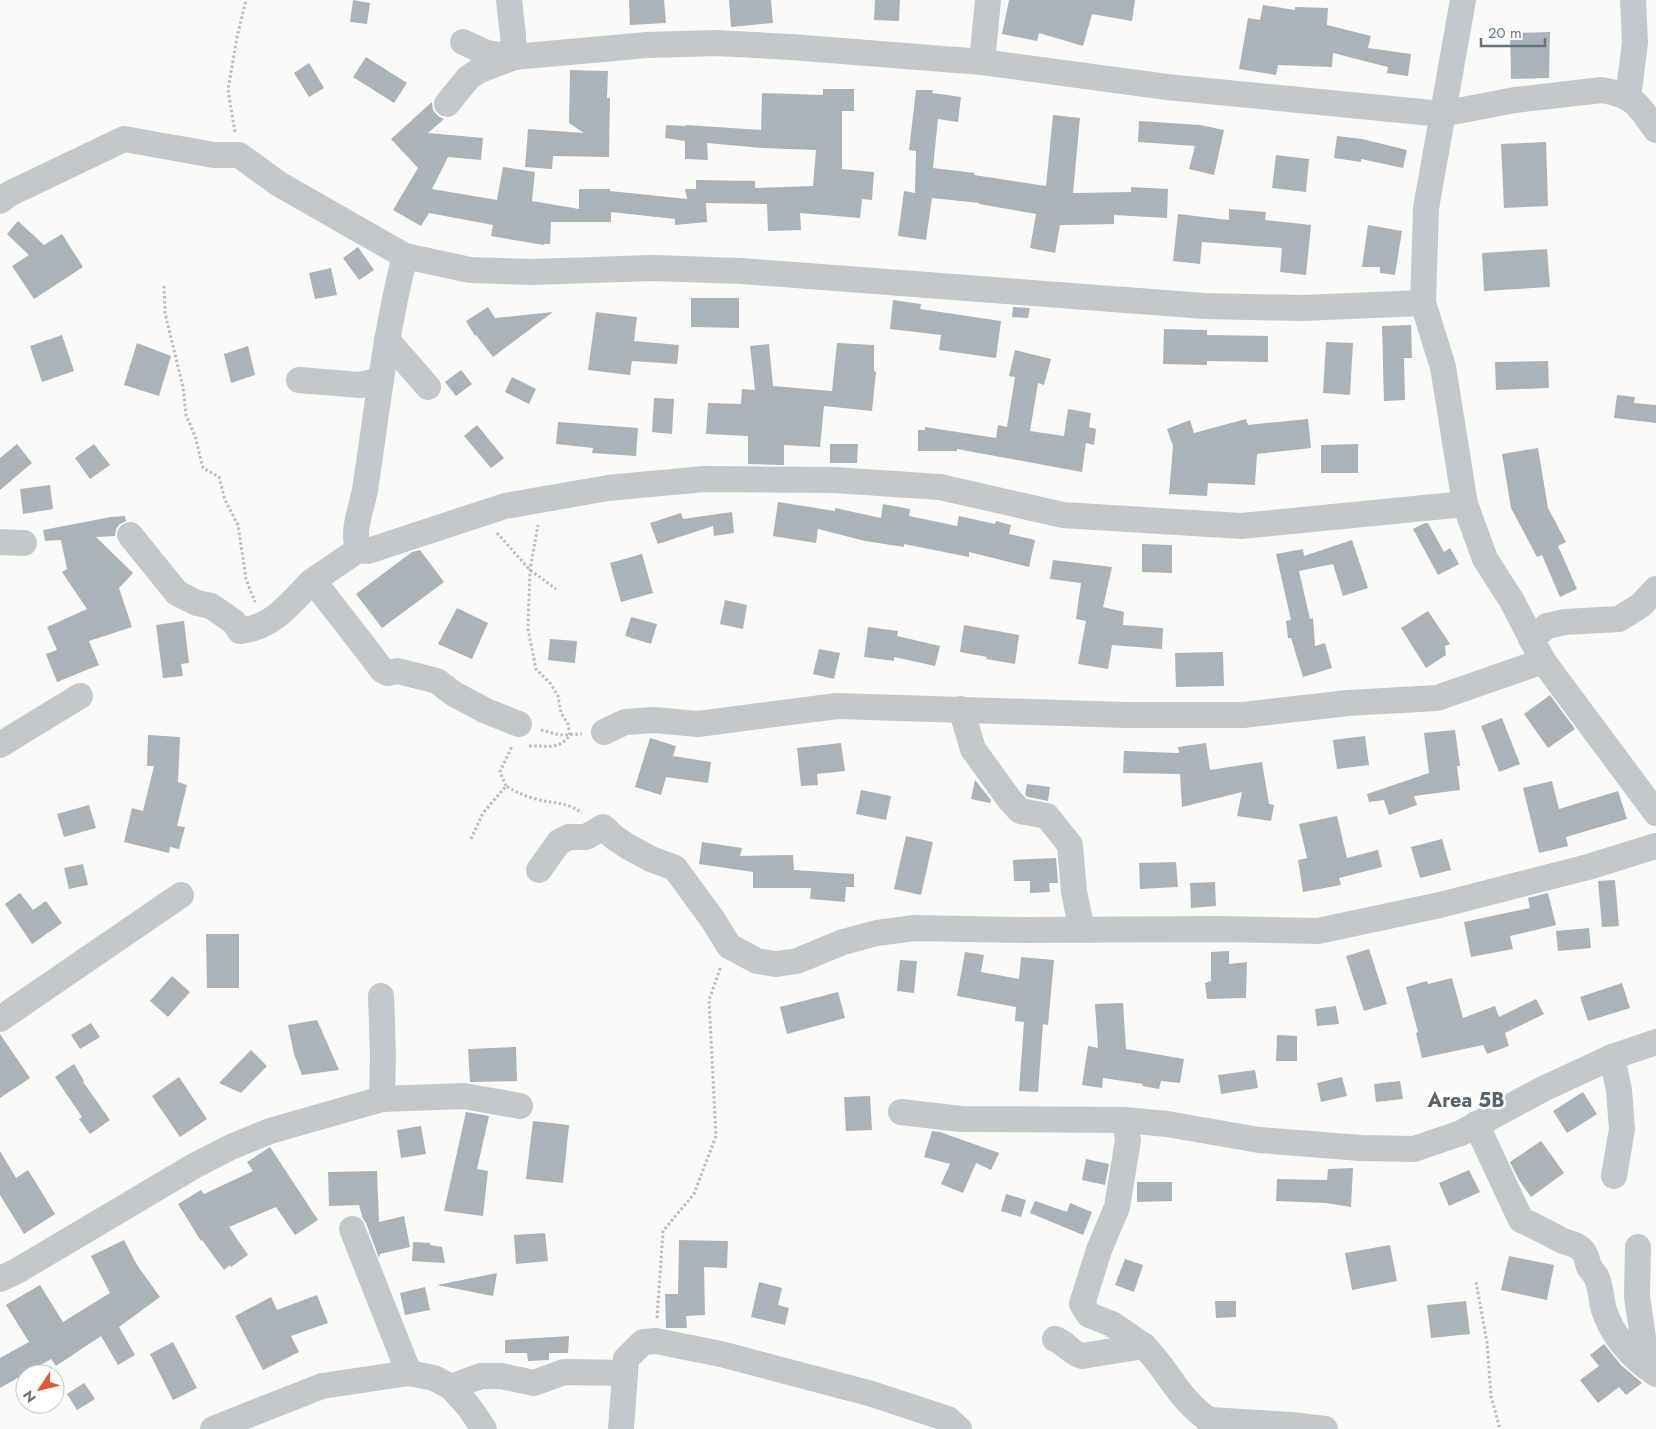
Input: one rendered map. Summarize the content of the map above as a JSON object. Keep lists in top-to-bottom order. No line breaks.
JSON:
{"districts":["Area 5B"],"scale_bar":"20 m","north":"bottom left"}
